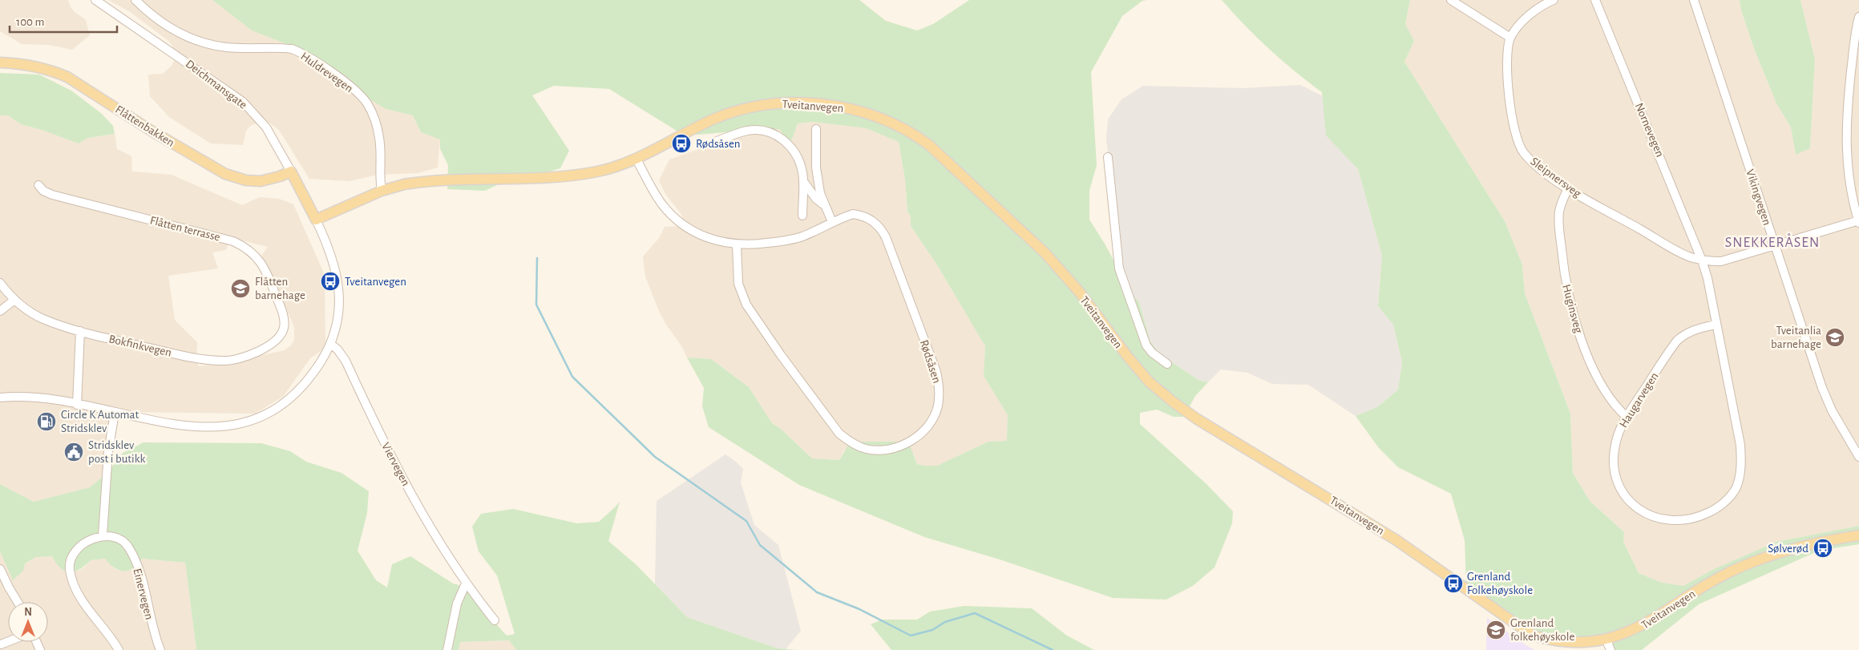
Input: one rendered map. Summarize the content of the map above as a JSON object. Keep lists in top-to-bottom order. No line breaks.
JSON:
{"streets":{"main road":["Deichmansgate","Tveitanvegen","Flåttenbakken"],"street":["Huldrevegen","Nornevegen","Sleipnersveg","Vikingvegen","Flåtten terrasse","Huginsveg","Bokfinkvegen","Rødsåsen","Haugarvegen","Viervegen","Einervegen"]},"crossings":[["Huldrevegen","Tveitanvegen"],["Deichmansgate","Tveitanvegen"],["Deichmansgate","Flåttenbakken"],["Tveitanvegen","Rødsåsen"],["Nornevegen","Sleipnersveg"],["Nornevegen","Haugarvegen"],["Sleipnersveg","Vikingvegen"],["Sleipnersveg","Huginsveg"],["Sleipnersveg","Haugarvegen"],["Flåtten terrasse","Bokfinkvegen"],["Huginsveg","Haugarvegen"]],"districts":["SNEKKERÅSEN"],"places":{"bus stop":["Rødsåsen","Tveitanvegen","Sølverød","Grenland Folkehøyskole"],"school or university":["Flåtten barnehage","Tveitanlia barnehage","Grenland folkehøyskole"],"fuel station":["Circle K Automat Stridsklev"],"public building":["Stridsklev post i butikk"]},"scale_bar":"100 m","north":"top"}
